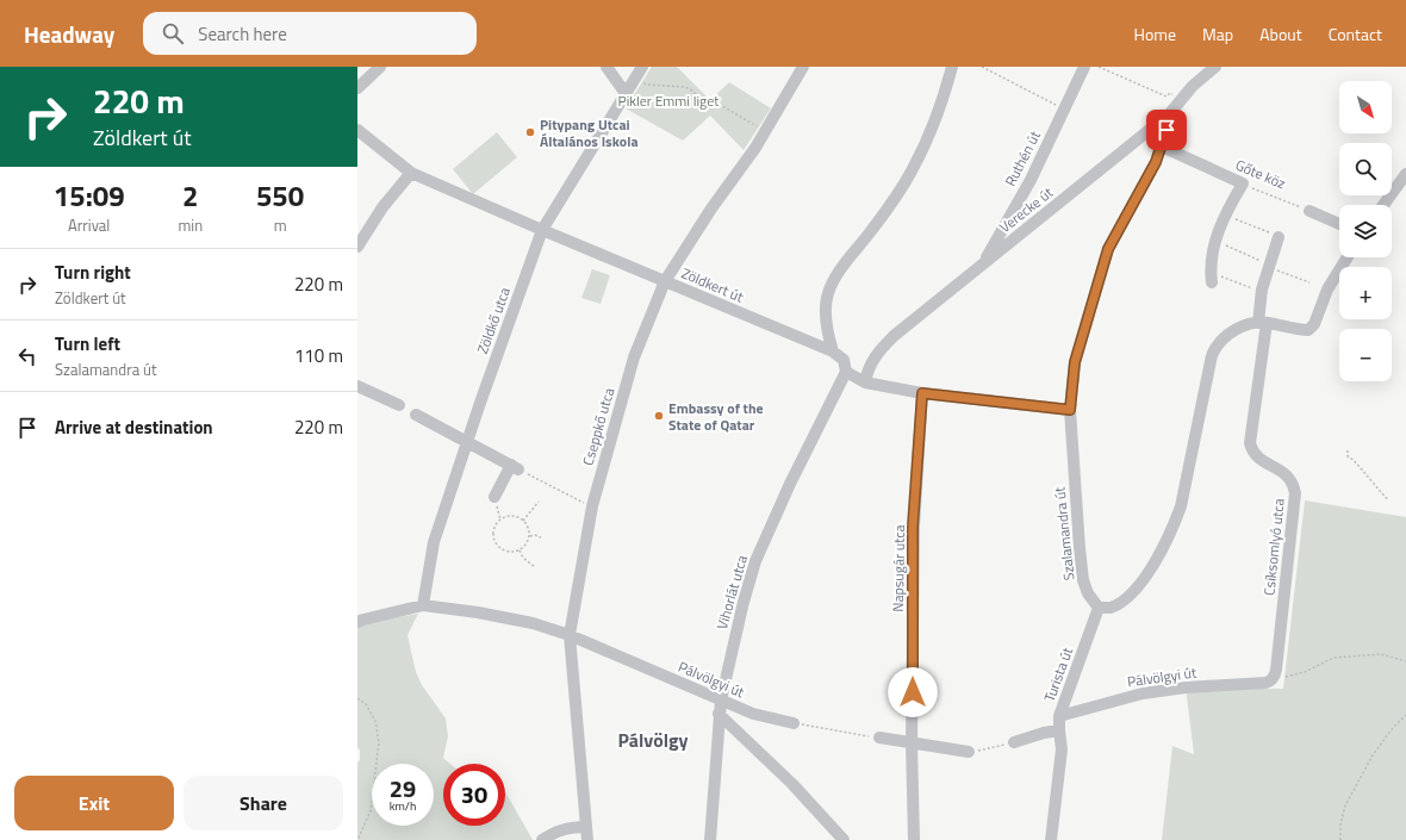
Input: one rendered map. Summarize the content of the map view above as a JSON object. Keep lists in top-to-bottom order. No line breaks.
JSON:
{"streets":{"street":["Ruthén út","Gőte köz","Verecke út","Zöldkert út","Zöldkő utca","Cseppkő utca","Szalamandra út","Csíksomlyó utca","Napsugár utca","Vihorlát utca","Turista út","Pálvölgyi út"]},"crossings":[["Ruthén út","Verecke út"],["Gőte köz","Szalamandra út"],["Verecke út","Szalamandra út"],["Zöldkert út","Zöldkő utca"],["Zöldkert út","Cseppkő utca"],["Zöldkő utca","Pálvölgyi út"],["Cseppkő utca","Pálvölgyi út"],["Szalamandra út","Turista út"],["Csíksomlyó utca","Pálvölgyi út"],["Vihorlát utca","Pálvölgyi út"],["Turista út","Pálvölgyi út"]],"districts":["Pálvölgy"],"parks":["Pikler Emmi liget"],"places":["Pitypang Utcai Általános Iskola","Embassy of the State of Qatar"],"north":"bottom right","page":{"header":"Headway","search":"Search here","nav":["Home","Map","About","Contact"],"turn":["220 m","Zöldkert út"],"map_buttons":["+","−"],"eta":["15:09","Arrival","2","min","550","m"],"list":[{"name":"Turn right","note":"Zöldkert út","value":"220 m"},{"name":"Turn left","note":"Szalamandra út","value":"110 m"},{"name":"Arrive at destination","value":"220 m"}],"speed":"29 km/h","limit":"30","buttons":["Exit","Share"]}}
